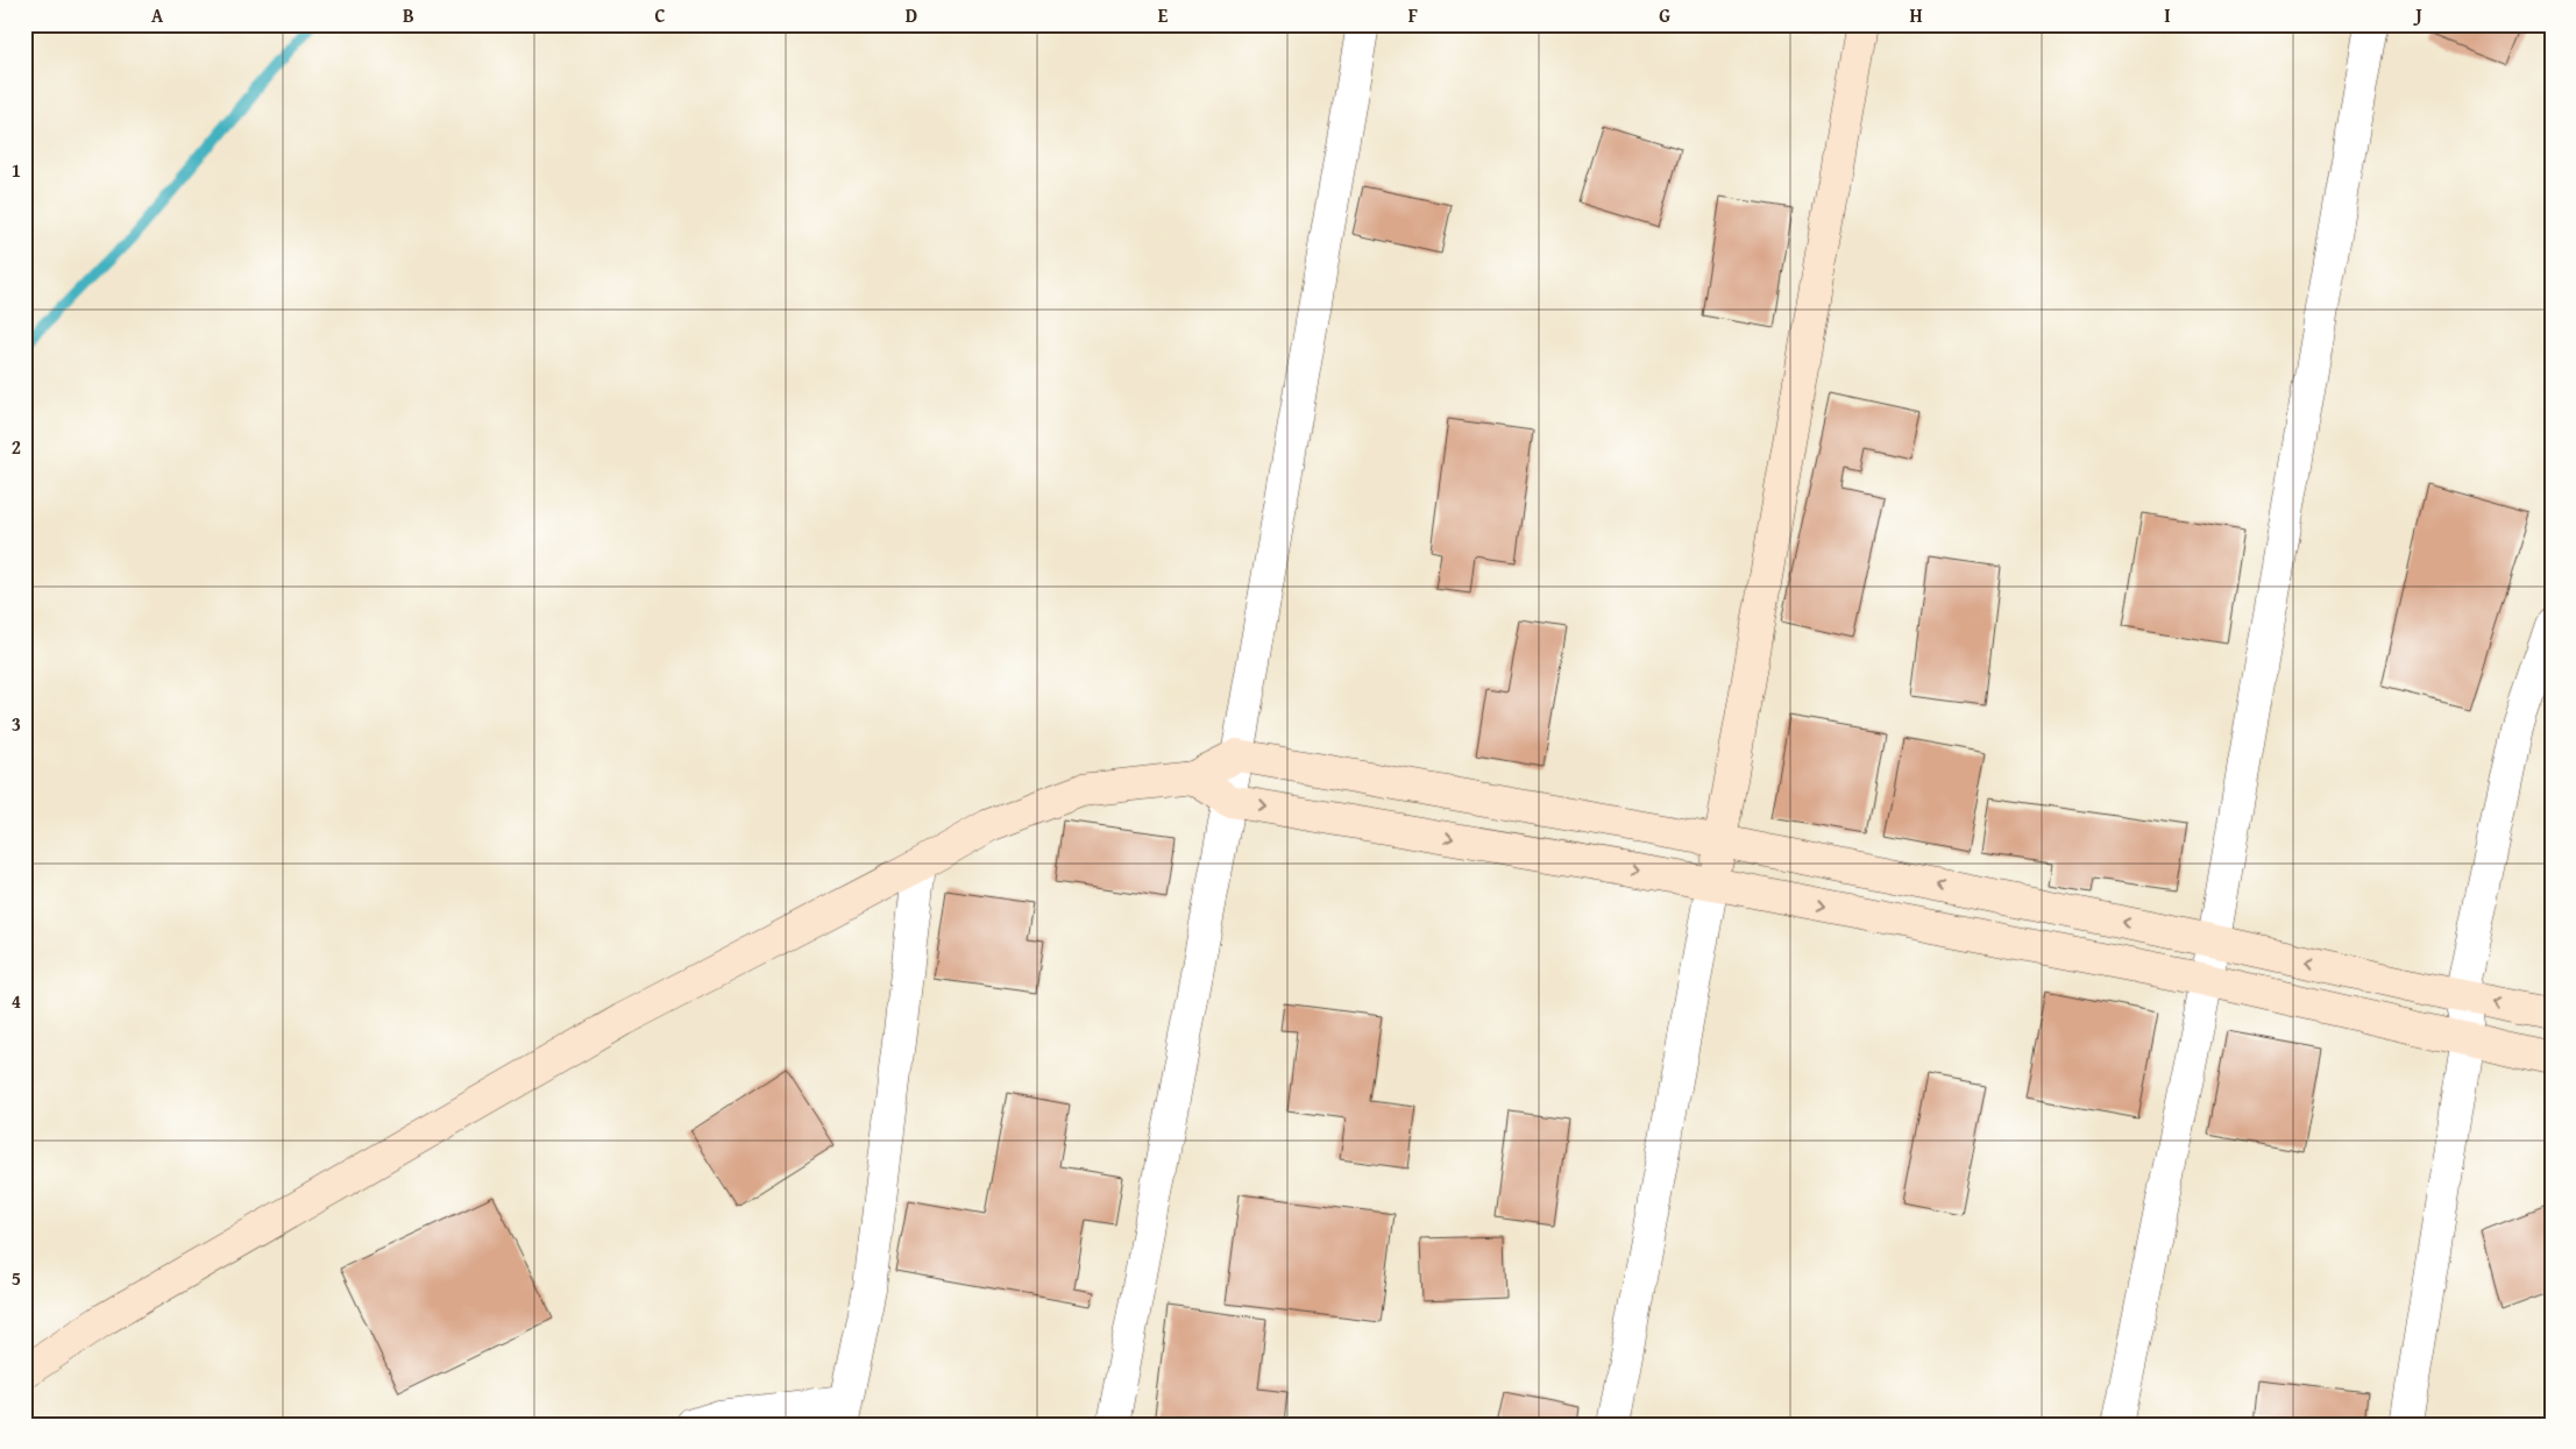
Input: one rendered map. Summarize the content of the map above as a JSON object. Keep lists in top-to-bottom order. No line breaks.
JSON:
{"grid":{"columns":["A","B","C","D","E","F","G","H","I","J"],"rows":["1","2","3","4","5"]}}
